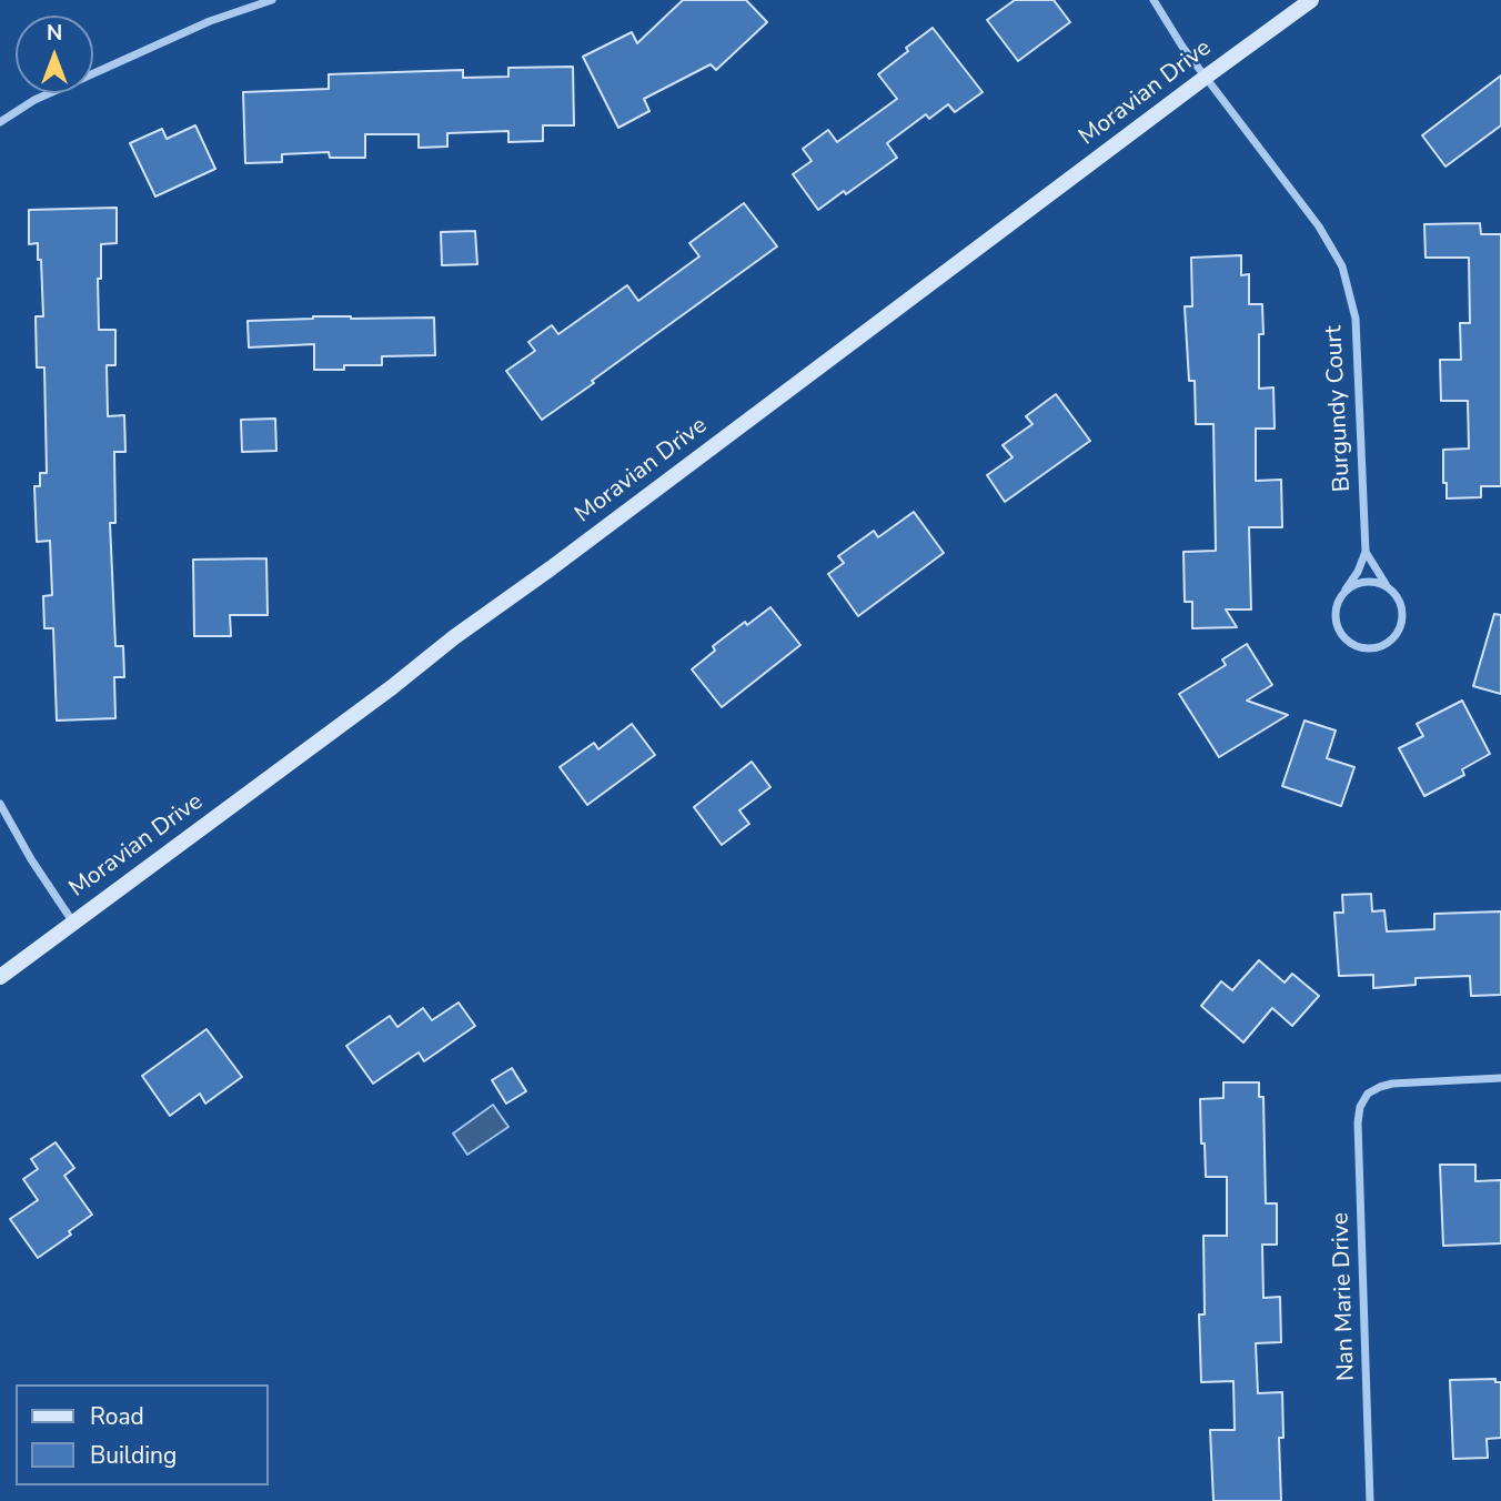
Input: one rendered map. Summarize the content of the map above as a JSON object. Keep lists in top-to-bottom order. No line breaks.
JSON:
{"streets":{"street":["Moravian Drive","Burgundy Court","Nan Marie Drive"]},"crossings":[["Moravian Drive","Burgundy Court"]],"legend":["Road","Building"],"north":"top"}
